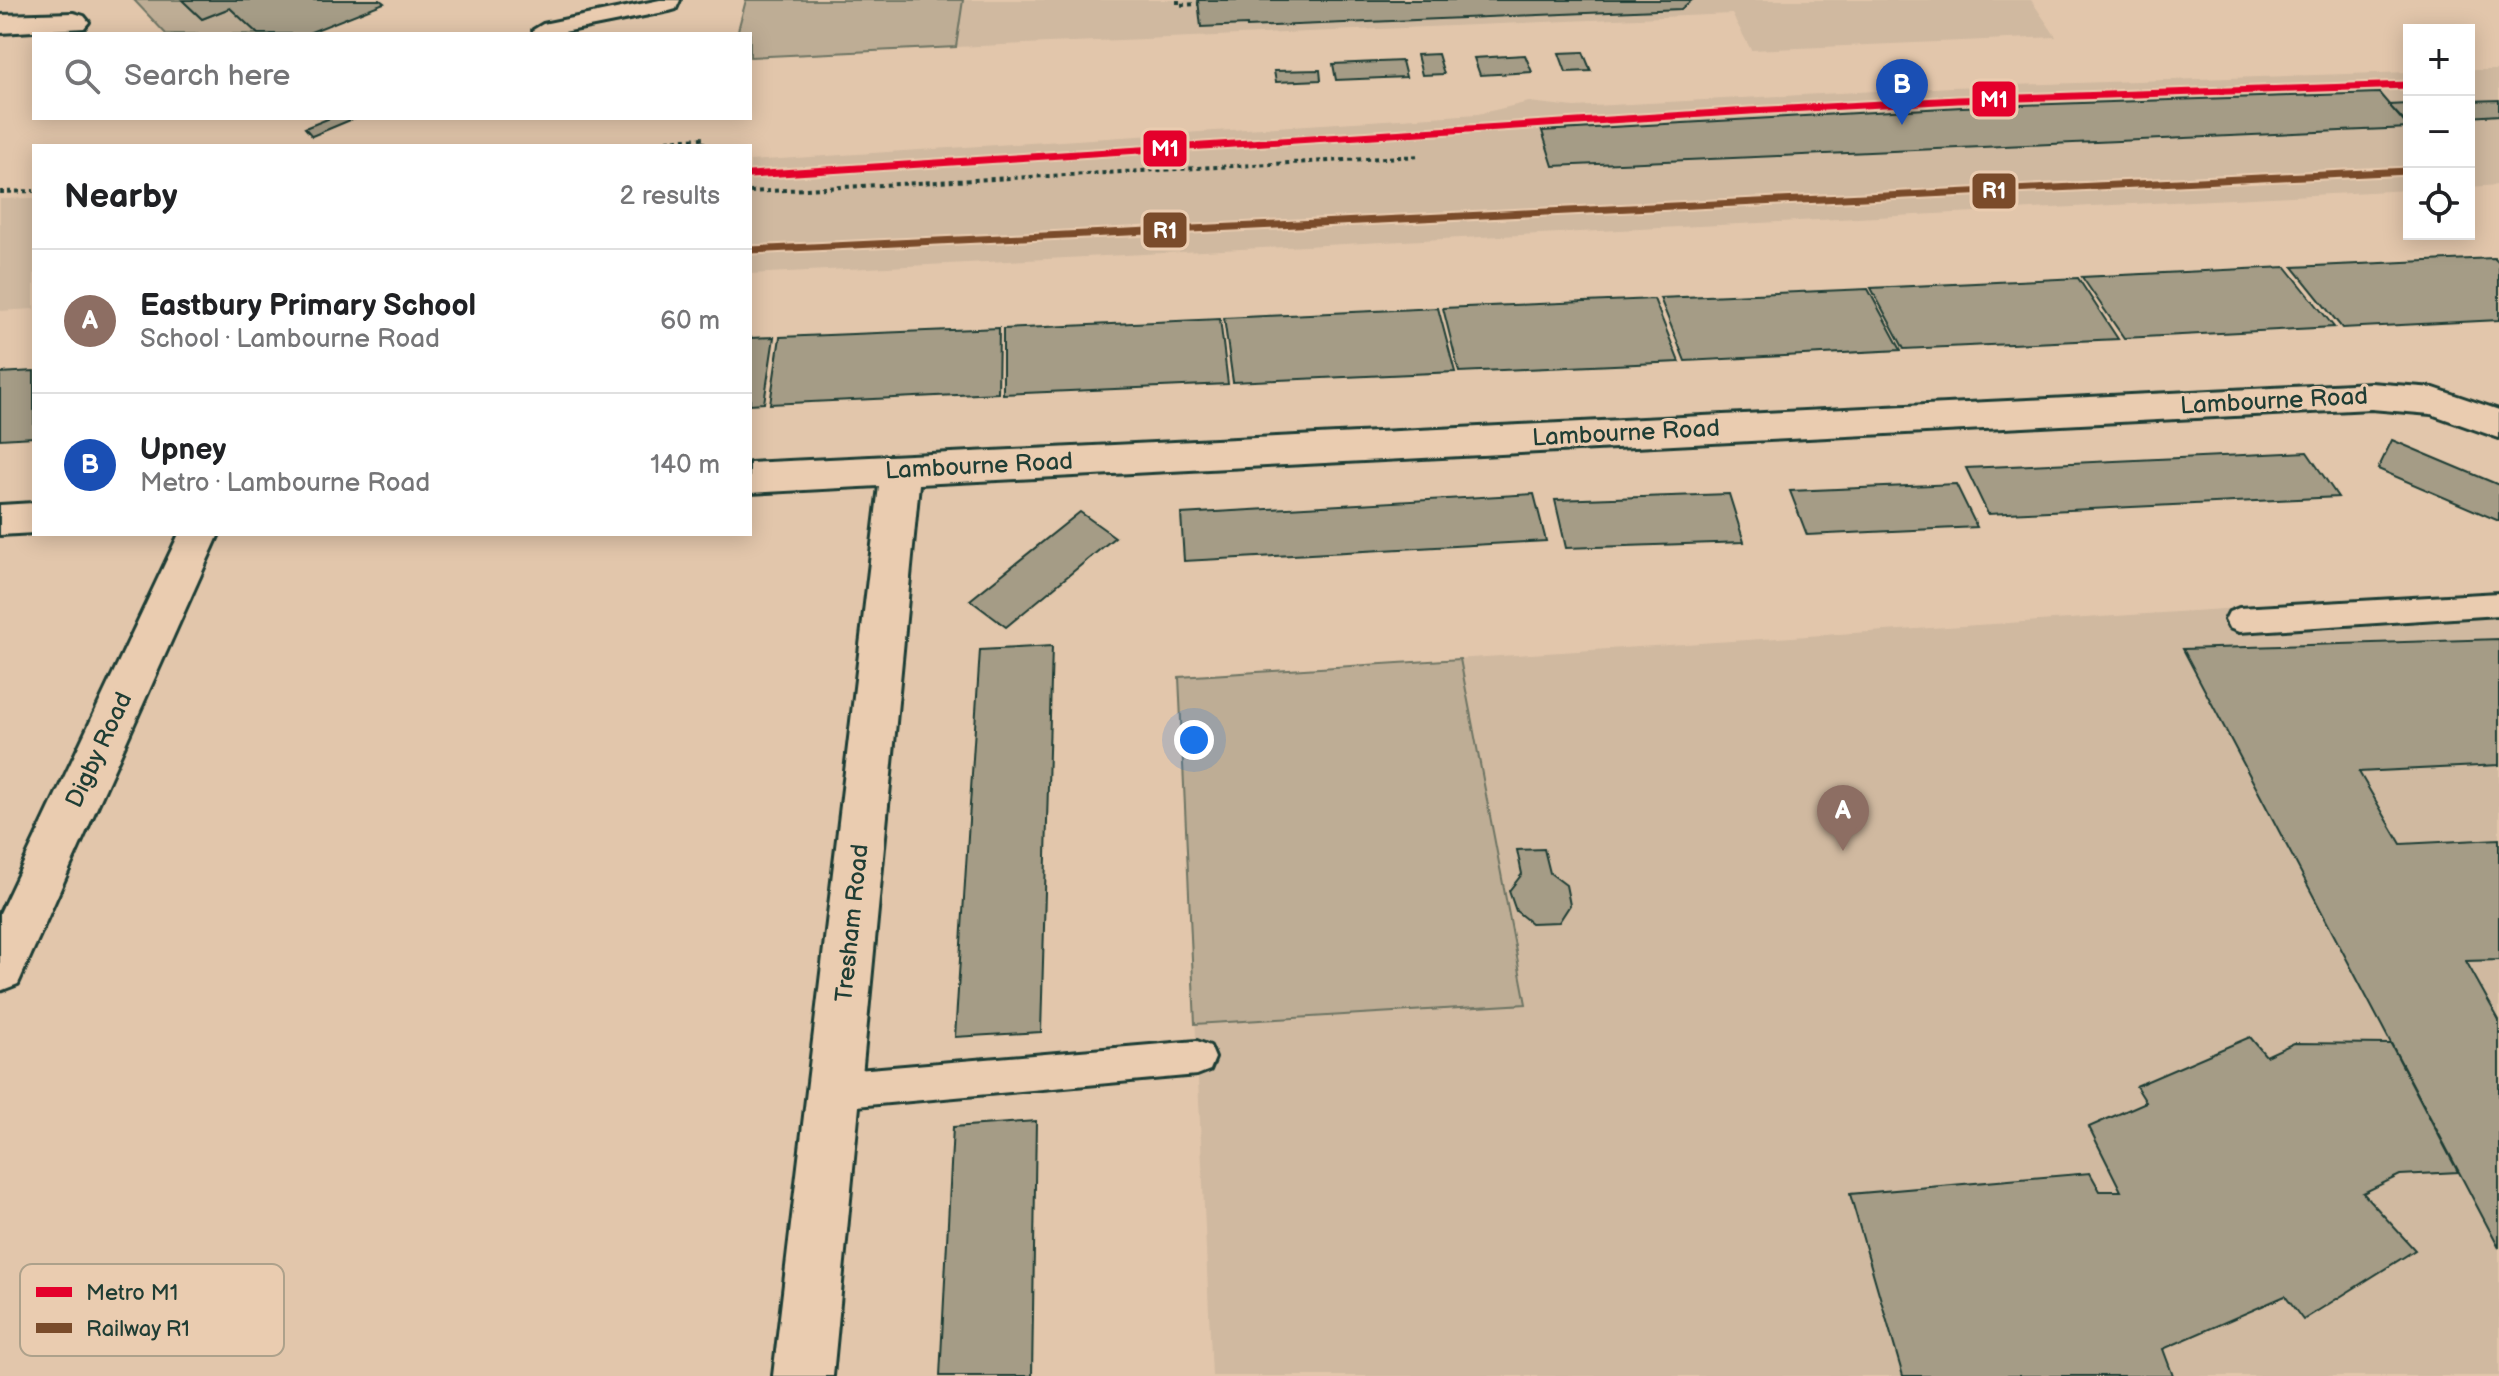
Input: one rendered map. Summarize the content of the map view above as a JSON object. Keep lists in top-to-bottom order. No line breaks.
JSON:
{"streets":{"street":["Lambourne Road","Digby Road","Tresham Road"]},"crossings":[["Lambourne Road","Tresham Road"]],"lines":["metro line M1","rail line R1"],"legend":["Metro M1","Railway R1"],"page":{"map_buttons":["+","−"],"search":"Search here","pins":["B","A"],"heading":["Nearby","2 results"],"list":[{"mark":"A","name":"Eastbury Primary School","note":"School · Lambourne Road","value":"60 m"},{"mark":"B","name":"Upney","note":"Metro · Lambourne Road","value":"140 m"}]}}
